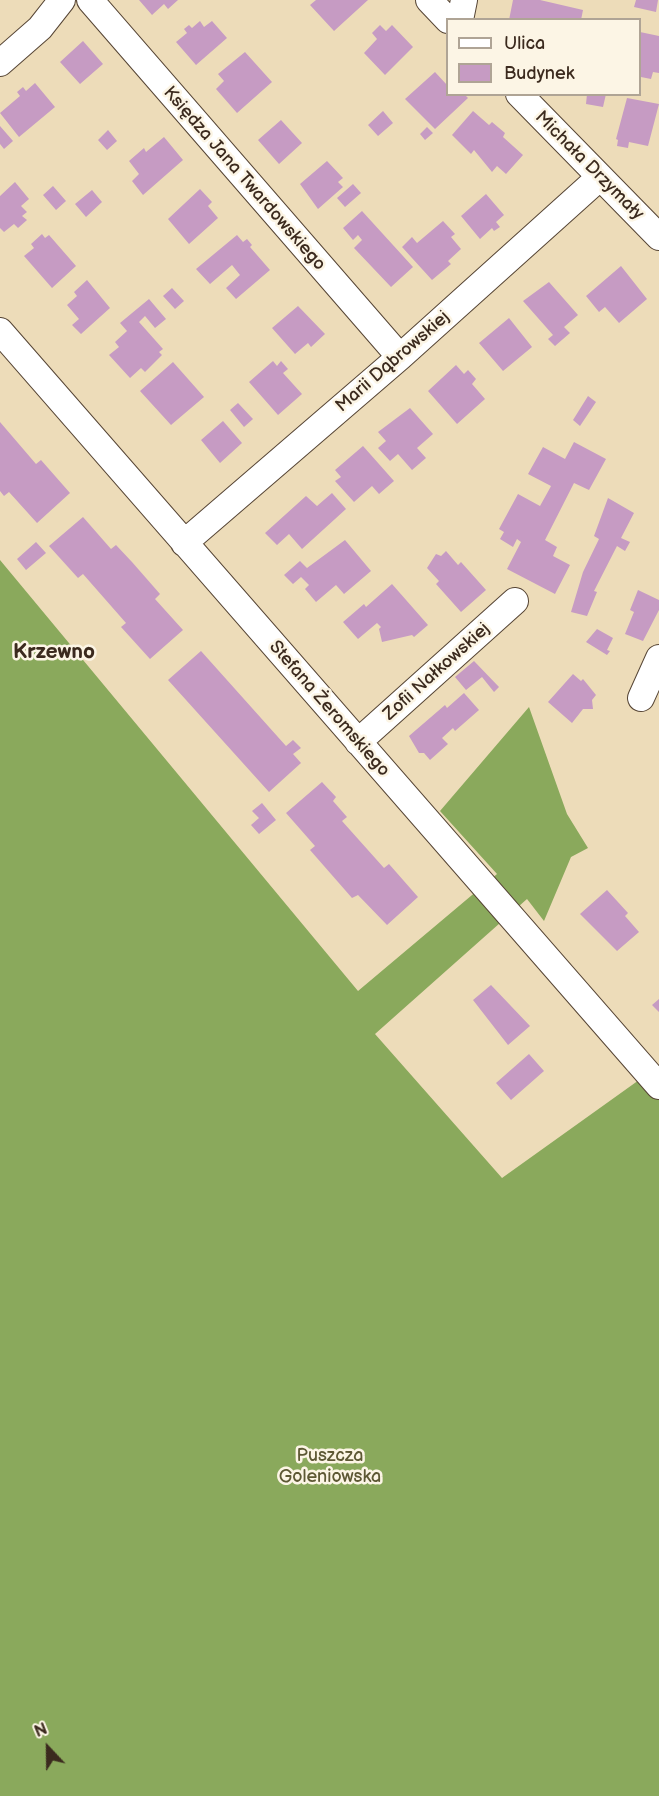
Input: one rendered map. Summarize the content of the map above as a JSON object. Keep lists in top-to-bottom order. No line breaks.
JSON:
{"streets":{"street":["Michała Drzymały","Księdza Jana Twardowskiego","Marii Dąbrowskiej","Zofii Nałkowskiej","Stefana Żeromskiego"]},"crossings":[["Michała Drzymały","Marii Dąbrowskiej"],["Księdza Jana Twardowskiego","Marii Dąbrowskiej"],["Marii Dąbrowskiej","Stefana Żeromskiego"],["Zofii Nałkowskiej","Stefana Żeromskiego"]],"districts":["Krzewno"],"parks":["Puszcza Goleniowska"],"legend":["Ulica","Budynek"],"north":"top"}
